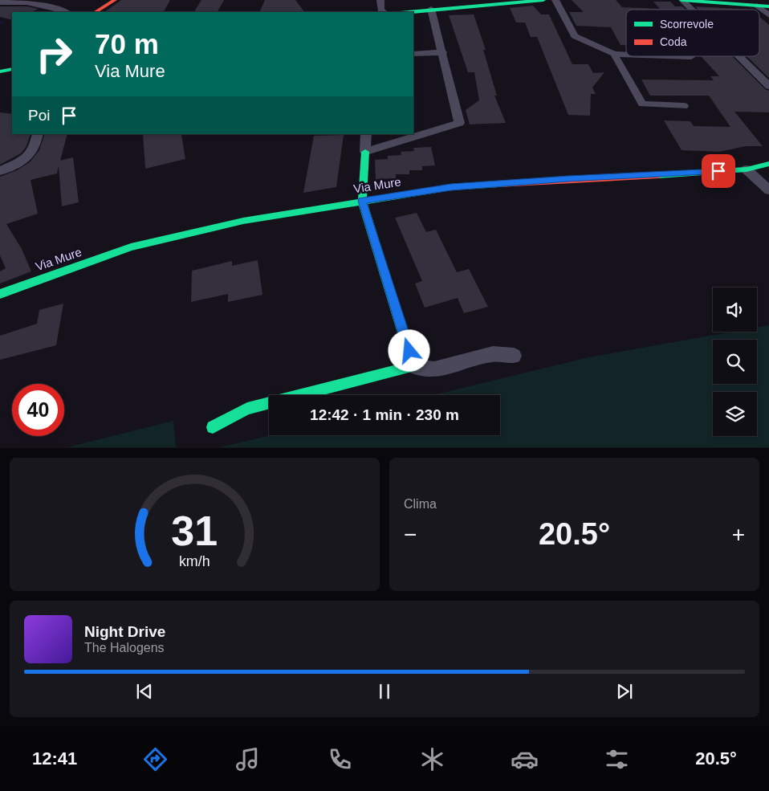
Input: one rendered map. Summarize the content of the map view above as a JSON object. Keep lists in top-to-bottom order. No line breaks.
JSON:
{"streets":{"street":["Via Mure"]},"legend":["Scorrevole","Coda"],"page":{"turn":["70 m","Via Mure"],"then":"Poi","limit":"40","trip":"12:42 · 1 min · 230 m","tile":"Clima","heat":["−","20.5°","+"],"song":["Night Drive","The Halogens"],"tabs":["12:41","20.5°"],"gauge":["31","km/h"]}}
